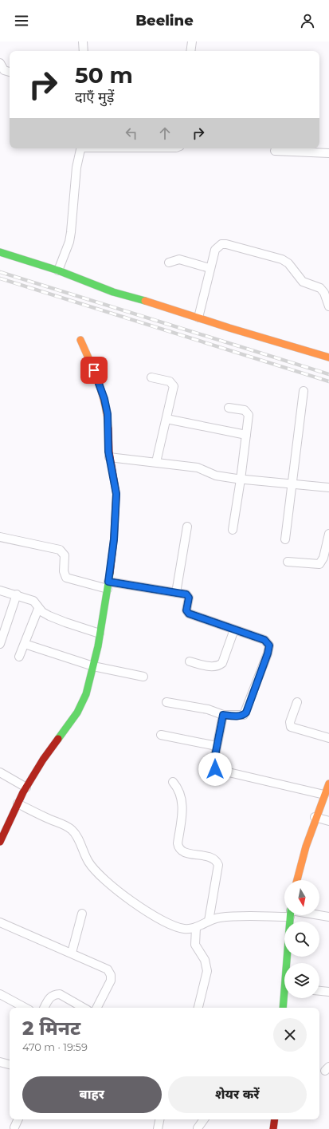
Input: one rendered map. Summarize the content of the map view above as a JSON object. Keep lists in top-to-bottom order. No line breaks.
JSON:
{"north":"bottom","page":{"header":"Beeline","turn":["50 m","दाएँ मुड़ें"],"heading":["2 मिनट","470 m · 19:59"],"buttons":["बाहर","शेयर करें"]}}
